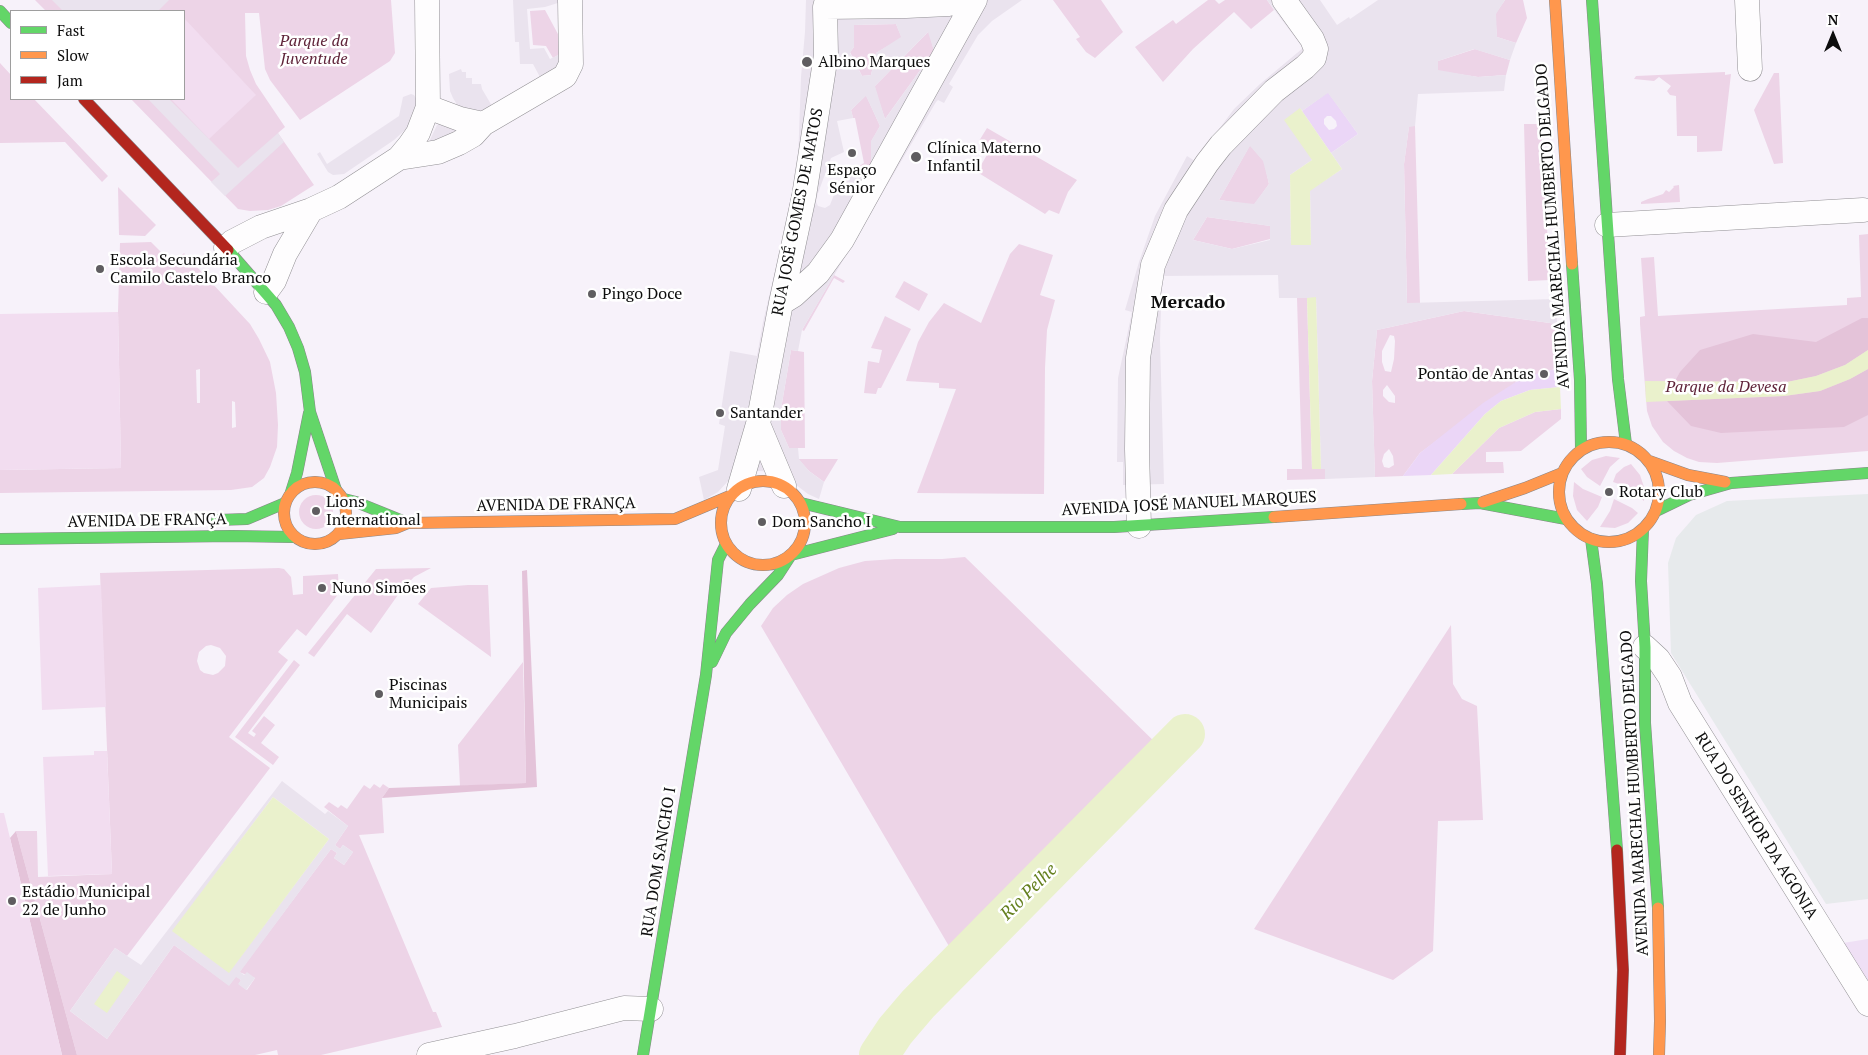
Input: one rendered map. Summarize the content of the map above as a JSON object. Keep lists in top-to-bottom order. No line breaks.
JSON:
{"streets":{"main road":["AVENIDA MARECHAL HUMBERTO DELGADO","AVENIDA JOSÉ MANUEL MARQUES","AVENIDA DE FRANÇA","RUA DOM SANCHO I"],"street":["RUA JOSÉ GOMES DE MATOS","RUA DO SENHOR DA AGONIA"]},"crossings":[["RUA JOSÉ GOMES DE MATOS","AVENIDA JOSÉ MANUEL MARQUES"],["RUA JOSÉ GOMES DE MATOS","AVENIDA DE FRANÇA"],["RUA JOSÉ GOMES DE MATOS","RUA DOM SANCHO I"],["AVENIDA MARECHAL HUMBERTO DELGADO","AVENIDA JOSÉ MANUEL MARQUES"],["AVENIDA MARECHAL HUMBERTO DELGADO","RUA DO SENHOR DA AGONIA"],["AVENIDA JOSÉ MANUEL MARQUES","AVENIDA DE FRANÇA"],["AVENIDA JOSÉ MANUEL MARQUES","RUA DOM SANCHO I"],["AVENIDA DE FRANÇA","RUA DOM SANCHO I"]],"districts":["Mercado"],"water":["Rio Pelhe"],"parks":["Parque da Juventude","Parque da Devesa"],"places":["Albino Marques","Espaço Sénior","Clínica Materno Infantil","Escola Secundária Camilo Castelo Branco","Pingo Doce","Pontão de Antas","Santander","Rotary Club","Lions International","Dom Sancho I","Nuno Simões","Piscinas Municipais","Estádio Municipal 22 de Junho"],"legend":["Fast","Slow","Jam"],"north":"top"}
